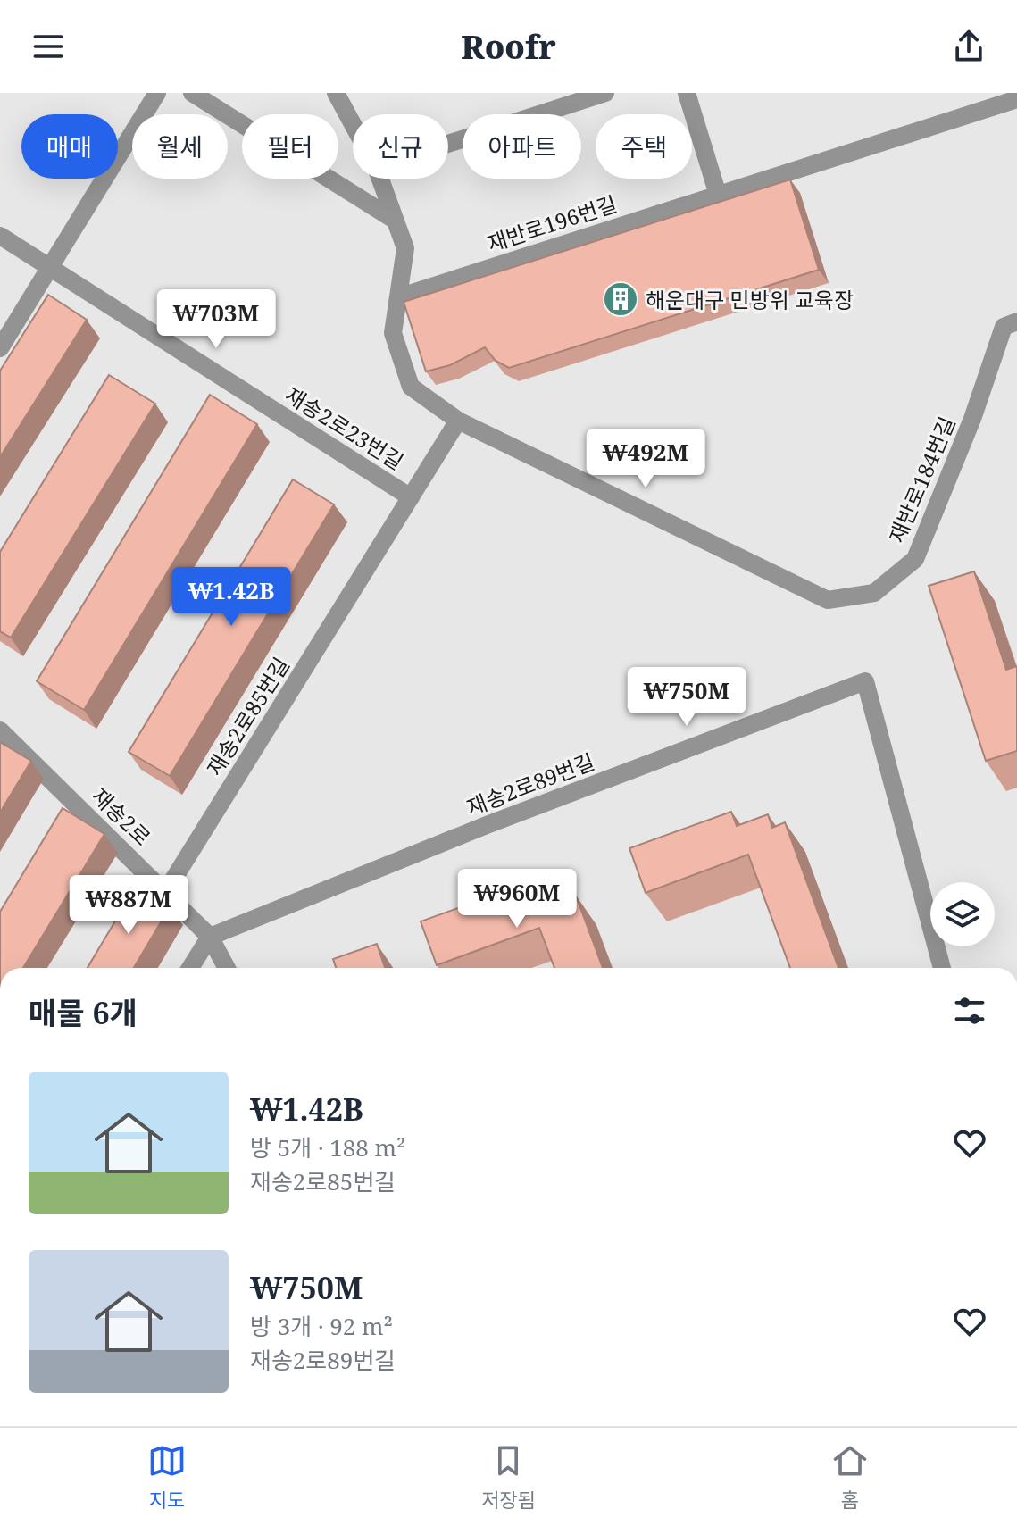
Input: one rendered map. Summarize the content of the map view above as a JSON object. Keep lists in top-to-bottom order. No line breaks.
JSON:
{"streets":{"street":["재반로196번길","재송2로23번길","재반로184번길","재송2로85번길","재송2로89번길","재송2로"]},"crossings":[["재반로196번길","재반로184번길"],["재송2로23번길","재송2로85번길"],["재반로184번길","재송2로85번길"],["재송2로85번길","재송2로"],["재송2로89번길","재송2로"]],"places":{"building":["해운대구 민방위 교육장"]},"page":{"header":"Roofr","chip":["매매","월세","필터","신규","아파트","주택"],"price":["₩703M","₩492M","₩1.42B","₩750M","₩960M","₩887M"],"heading":"매물 6개","list":[{"name":"₩1.42B","note":"방 5개 · 188 m² · 재송2로85번길"},{"name":"₩750M","note":"방 3개 · 92 m² · 재송2로89번길"}],"tabs":["지도","저장됨","홈"]}}
